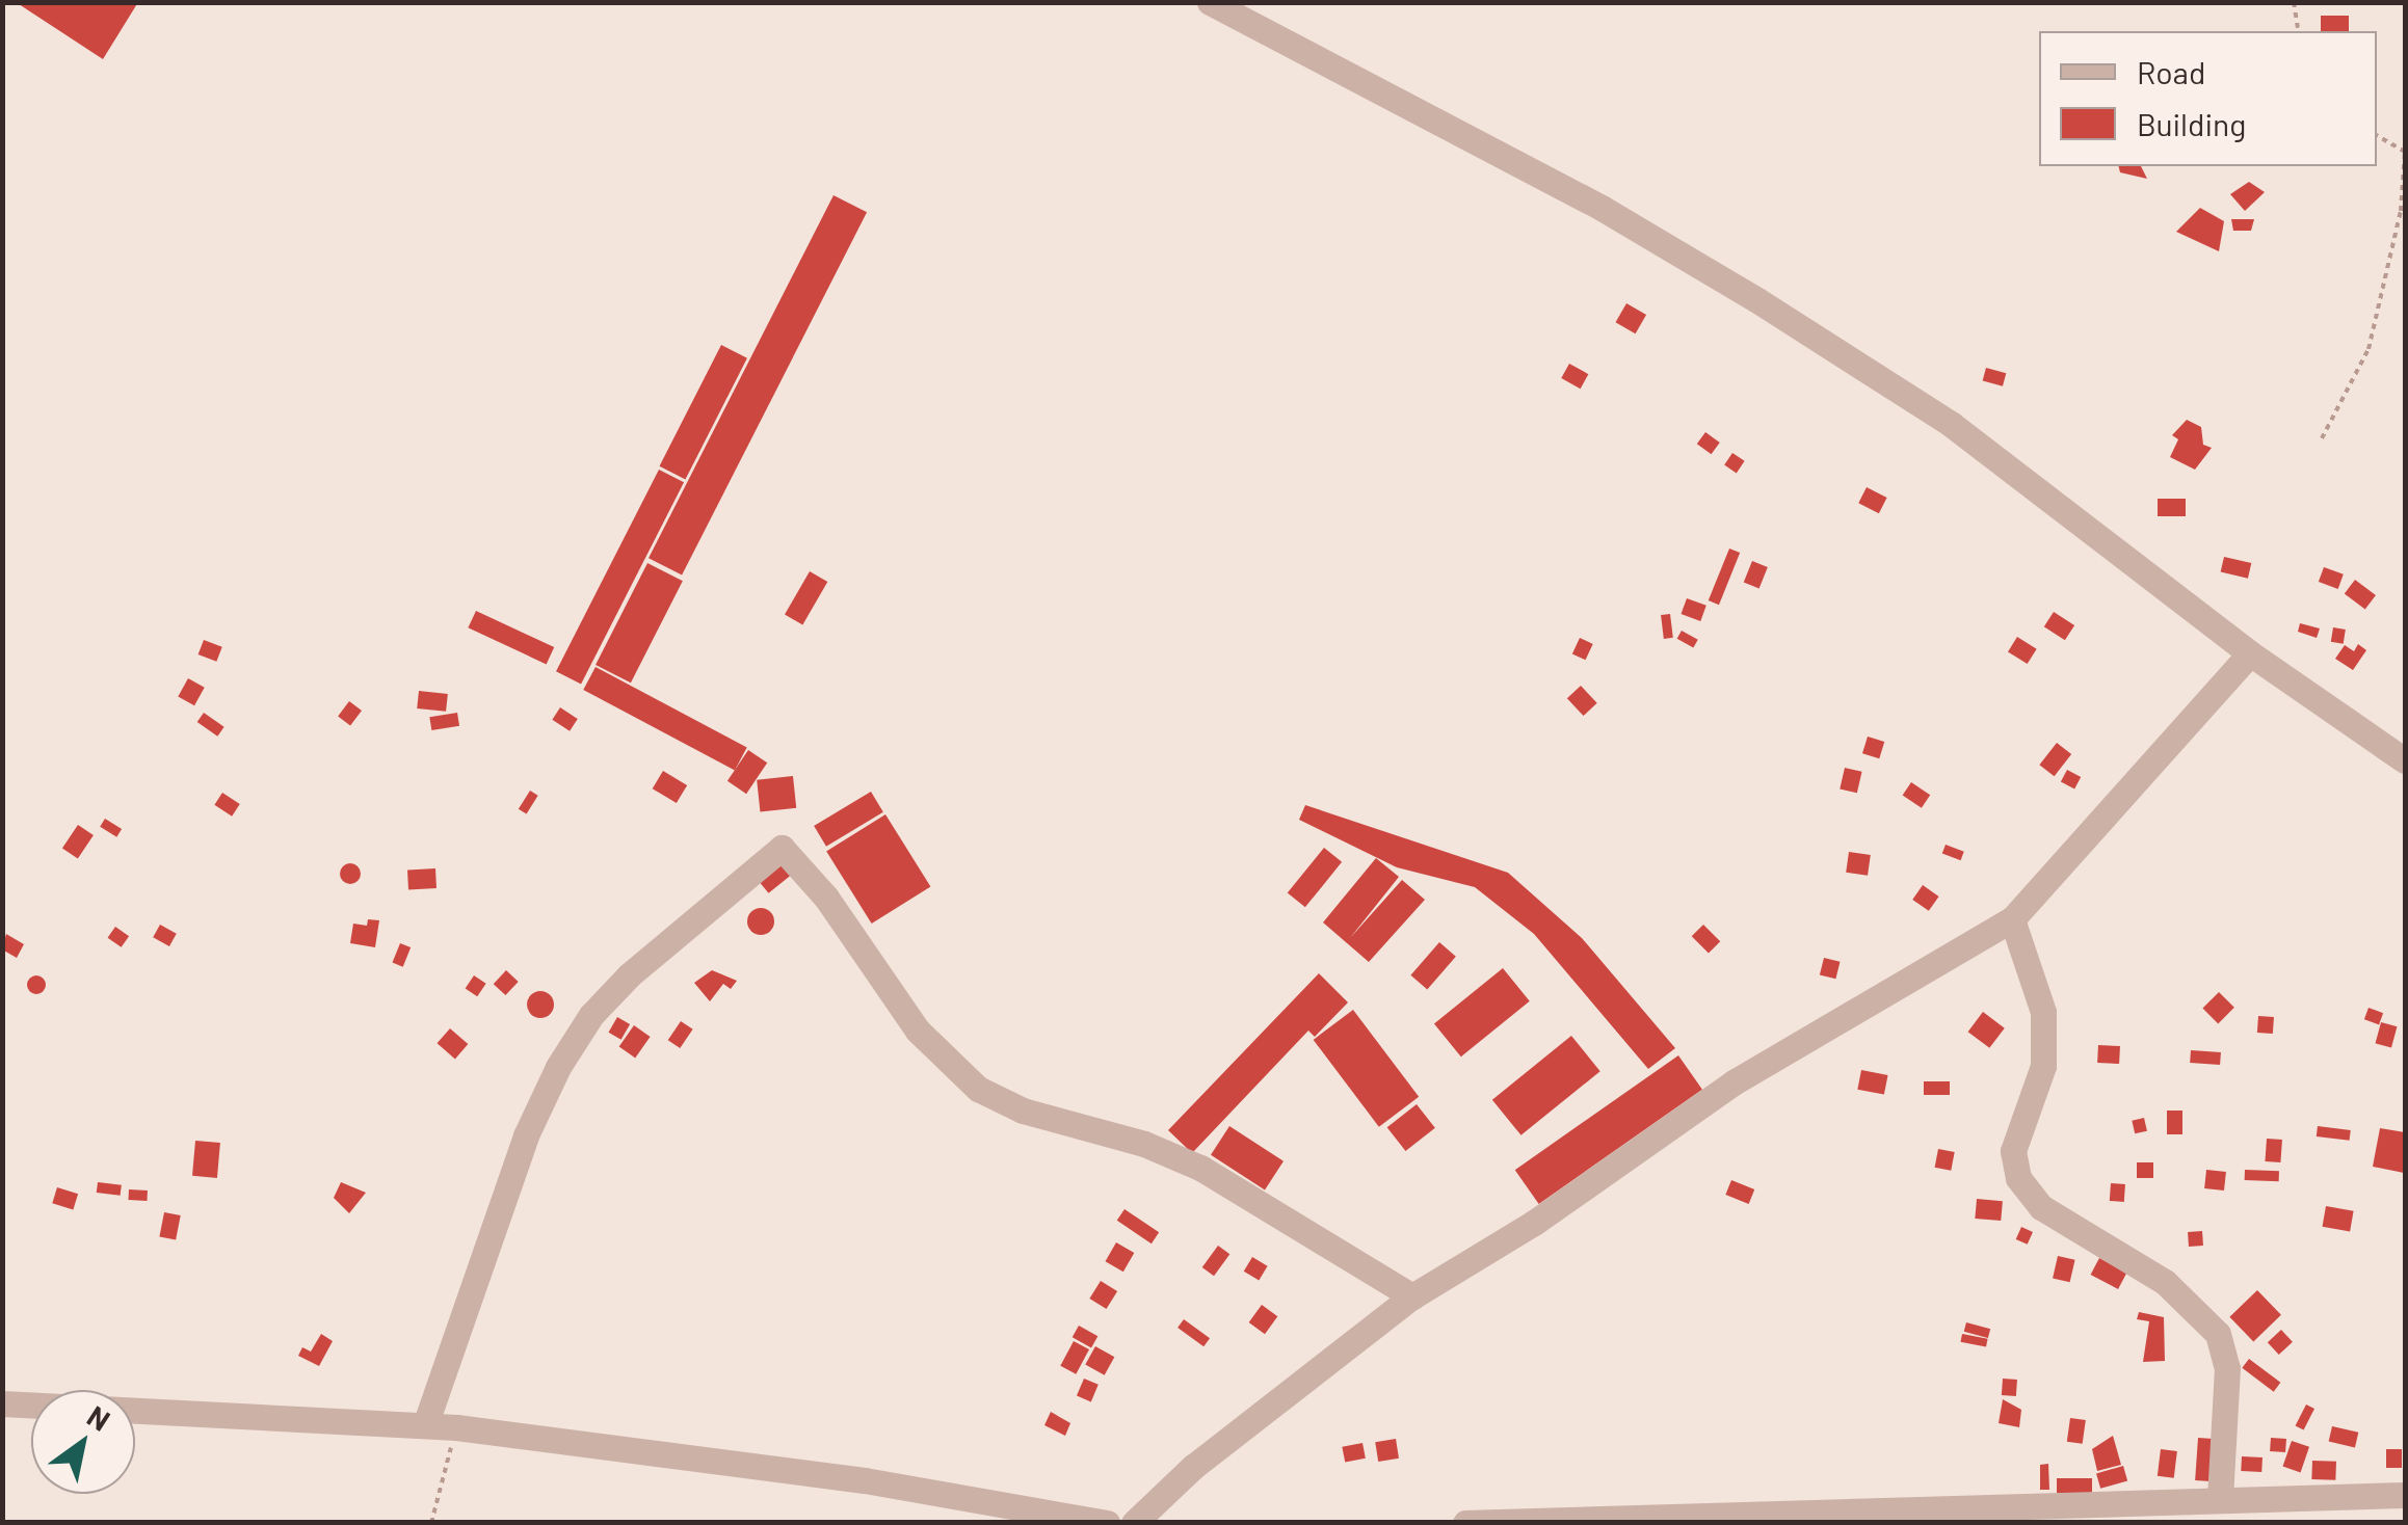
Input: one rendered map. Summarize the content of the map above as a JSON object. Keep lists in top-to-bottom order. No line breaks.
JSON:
{"legend":["Road","Building"],"north":"top right"}
